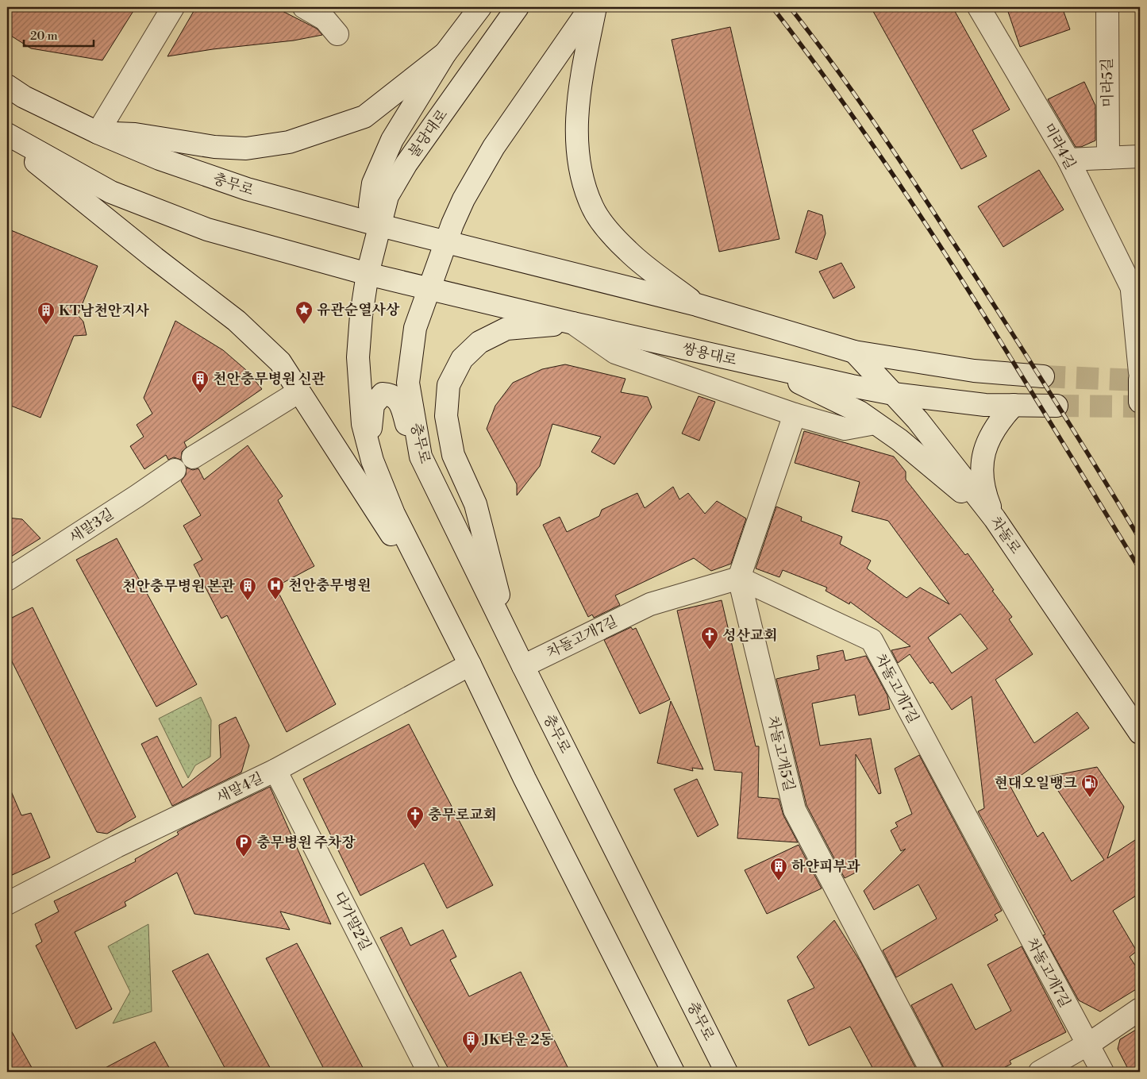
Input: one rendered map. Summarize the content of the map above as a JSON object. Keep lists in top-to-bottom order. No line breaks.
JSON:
{"streets":{"main road":["미라5길","불당대로","미라4길","충무로","쌍용대로","새말3길","차돌로","차돌고개7길","차돌고개5길","새말4길","다가말2길"]},"crossings":[["불당대로","충무로"],["불당대로","쌍용대로"],["충무로","쌍용대로"],["충무로","차돌고개7길"],["쌍용대로","차돌로"],["차돌고개7길","차돌고개5길"],["새말4길","다가말2길"]],"places":{"place":["유관순열사상"],"building":["KT남천안지사","천안충무병원 신관","천안충무병원 본관","하얀피부과","JK타운 2동"],"hospital":["천안충무병원"],"church":["성산교회","충무로교회"],"fuel station":["현대오일뱅크"],"parking":["충무병원 주차장"]},"scale_bar":"20 m"}
